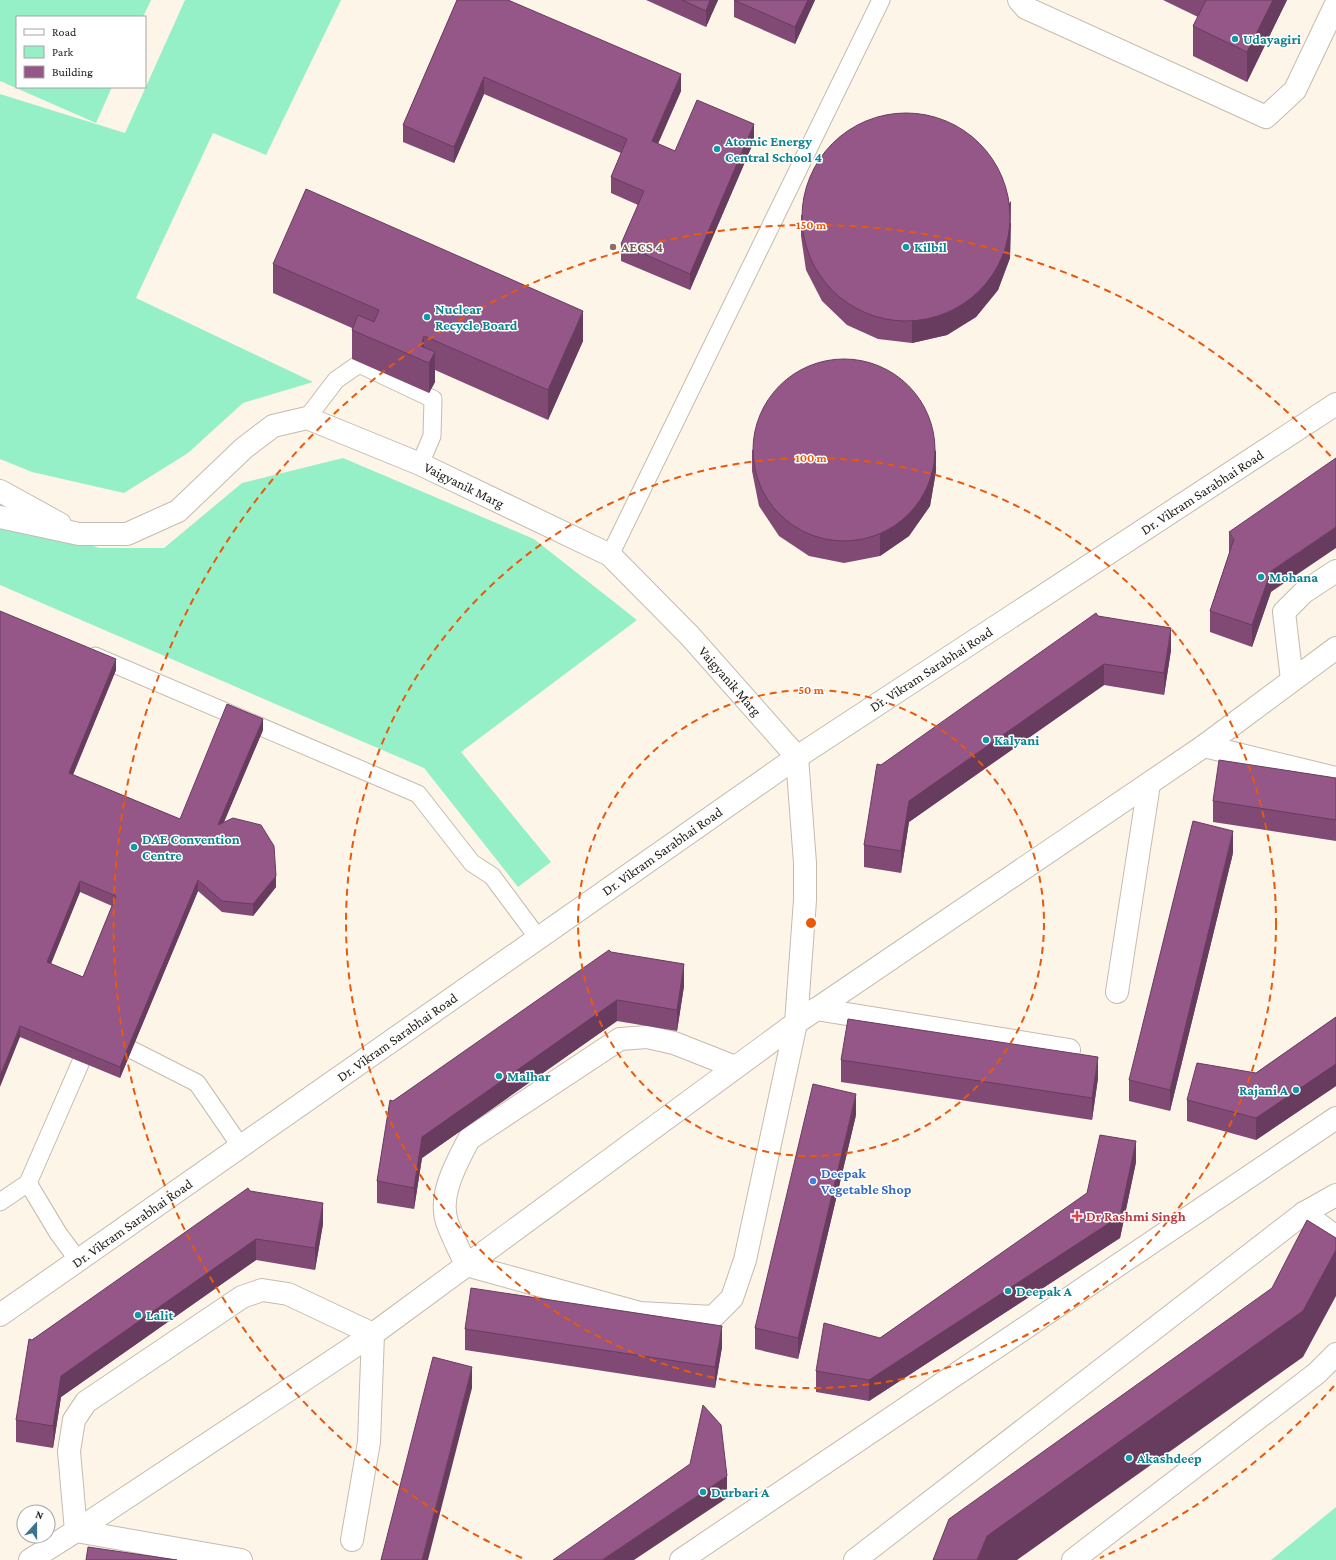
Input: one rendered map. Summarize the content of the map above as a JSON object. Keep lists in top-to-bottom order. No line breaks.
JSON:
{"streets":{"street":["Vaigyanik Marg","Dr. Vikram Sarabhai Road"]},"crossings":[["Vaigyanik Marg","Dr. Vikram Sarabhai Road"]],"places":{"other":["Udayagiri","Atomic Energy Central School 4","AECS 4","Kilbil","Nuclear Recycle Board","Mohana","Kalyani","DAE Convention Centre","Malhar","Rajani A","Deepak Vegetable Shop","Deepak A","Lalit","Akashdeep","Durbari A"],"health":["Dr Rashmi Singh"]},"legend":["Road","Park","Building"],"north":"top","rings":["150 m","100 m","50 m"]}
